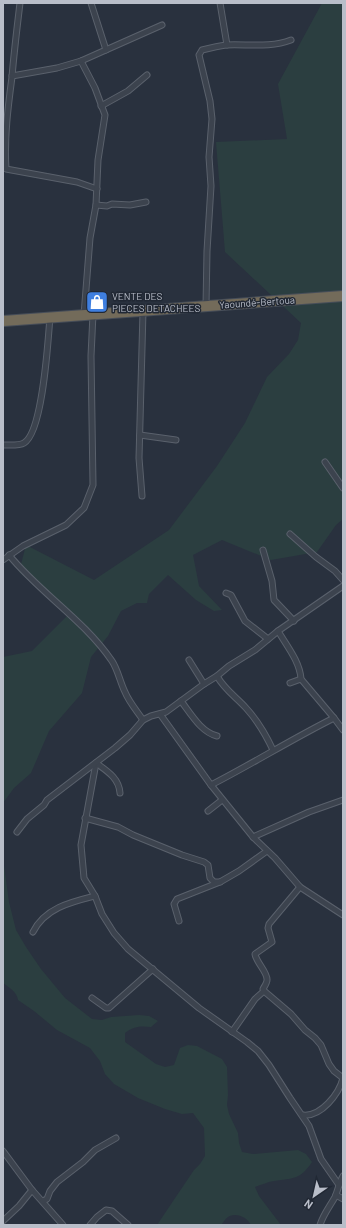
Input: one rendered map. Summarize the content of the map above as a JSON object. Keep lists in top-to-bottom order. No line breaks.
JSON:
{"streets":{"highway":["Yaoundé-Bertoua"]},"places":{"shop":["VENTE DES PIECES DETACHEES"]},"north":"bottom left"}
